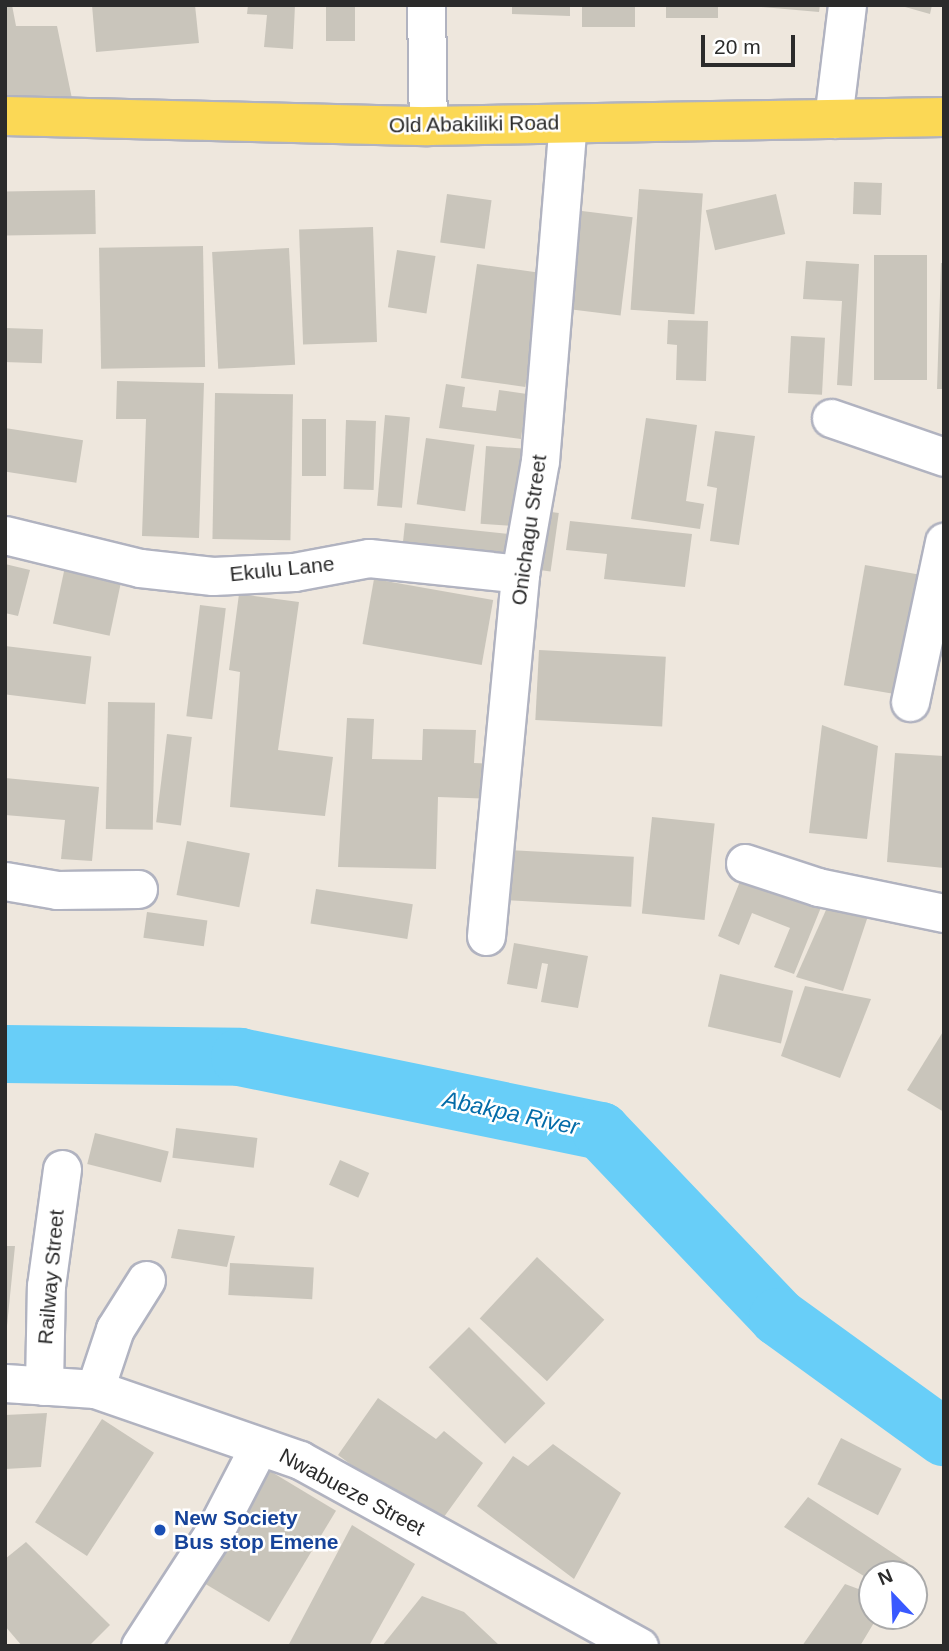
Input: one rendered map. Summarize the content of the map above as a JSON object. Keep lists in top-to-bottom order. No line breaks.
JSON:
{"streets":{"main road":["Old Abakiliki Road"],"street":["Onichagu Street","Ekulu Lane","Railway Street","Nwabueze Street"]},"crossings":[["Old Abakiliki Road","Onichagu Street"],["Onichagu Street","Ekulu Lane"],["Railway Street","Nwabueze Street"]],"water":["Abakpa River"],"places":["New Society Bus stop Emene"],"scale_bar":"20 m","north":"top left"}
